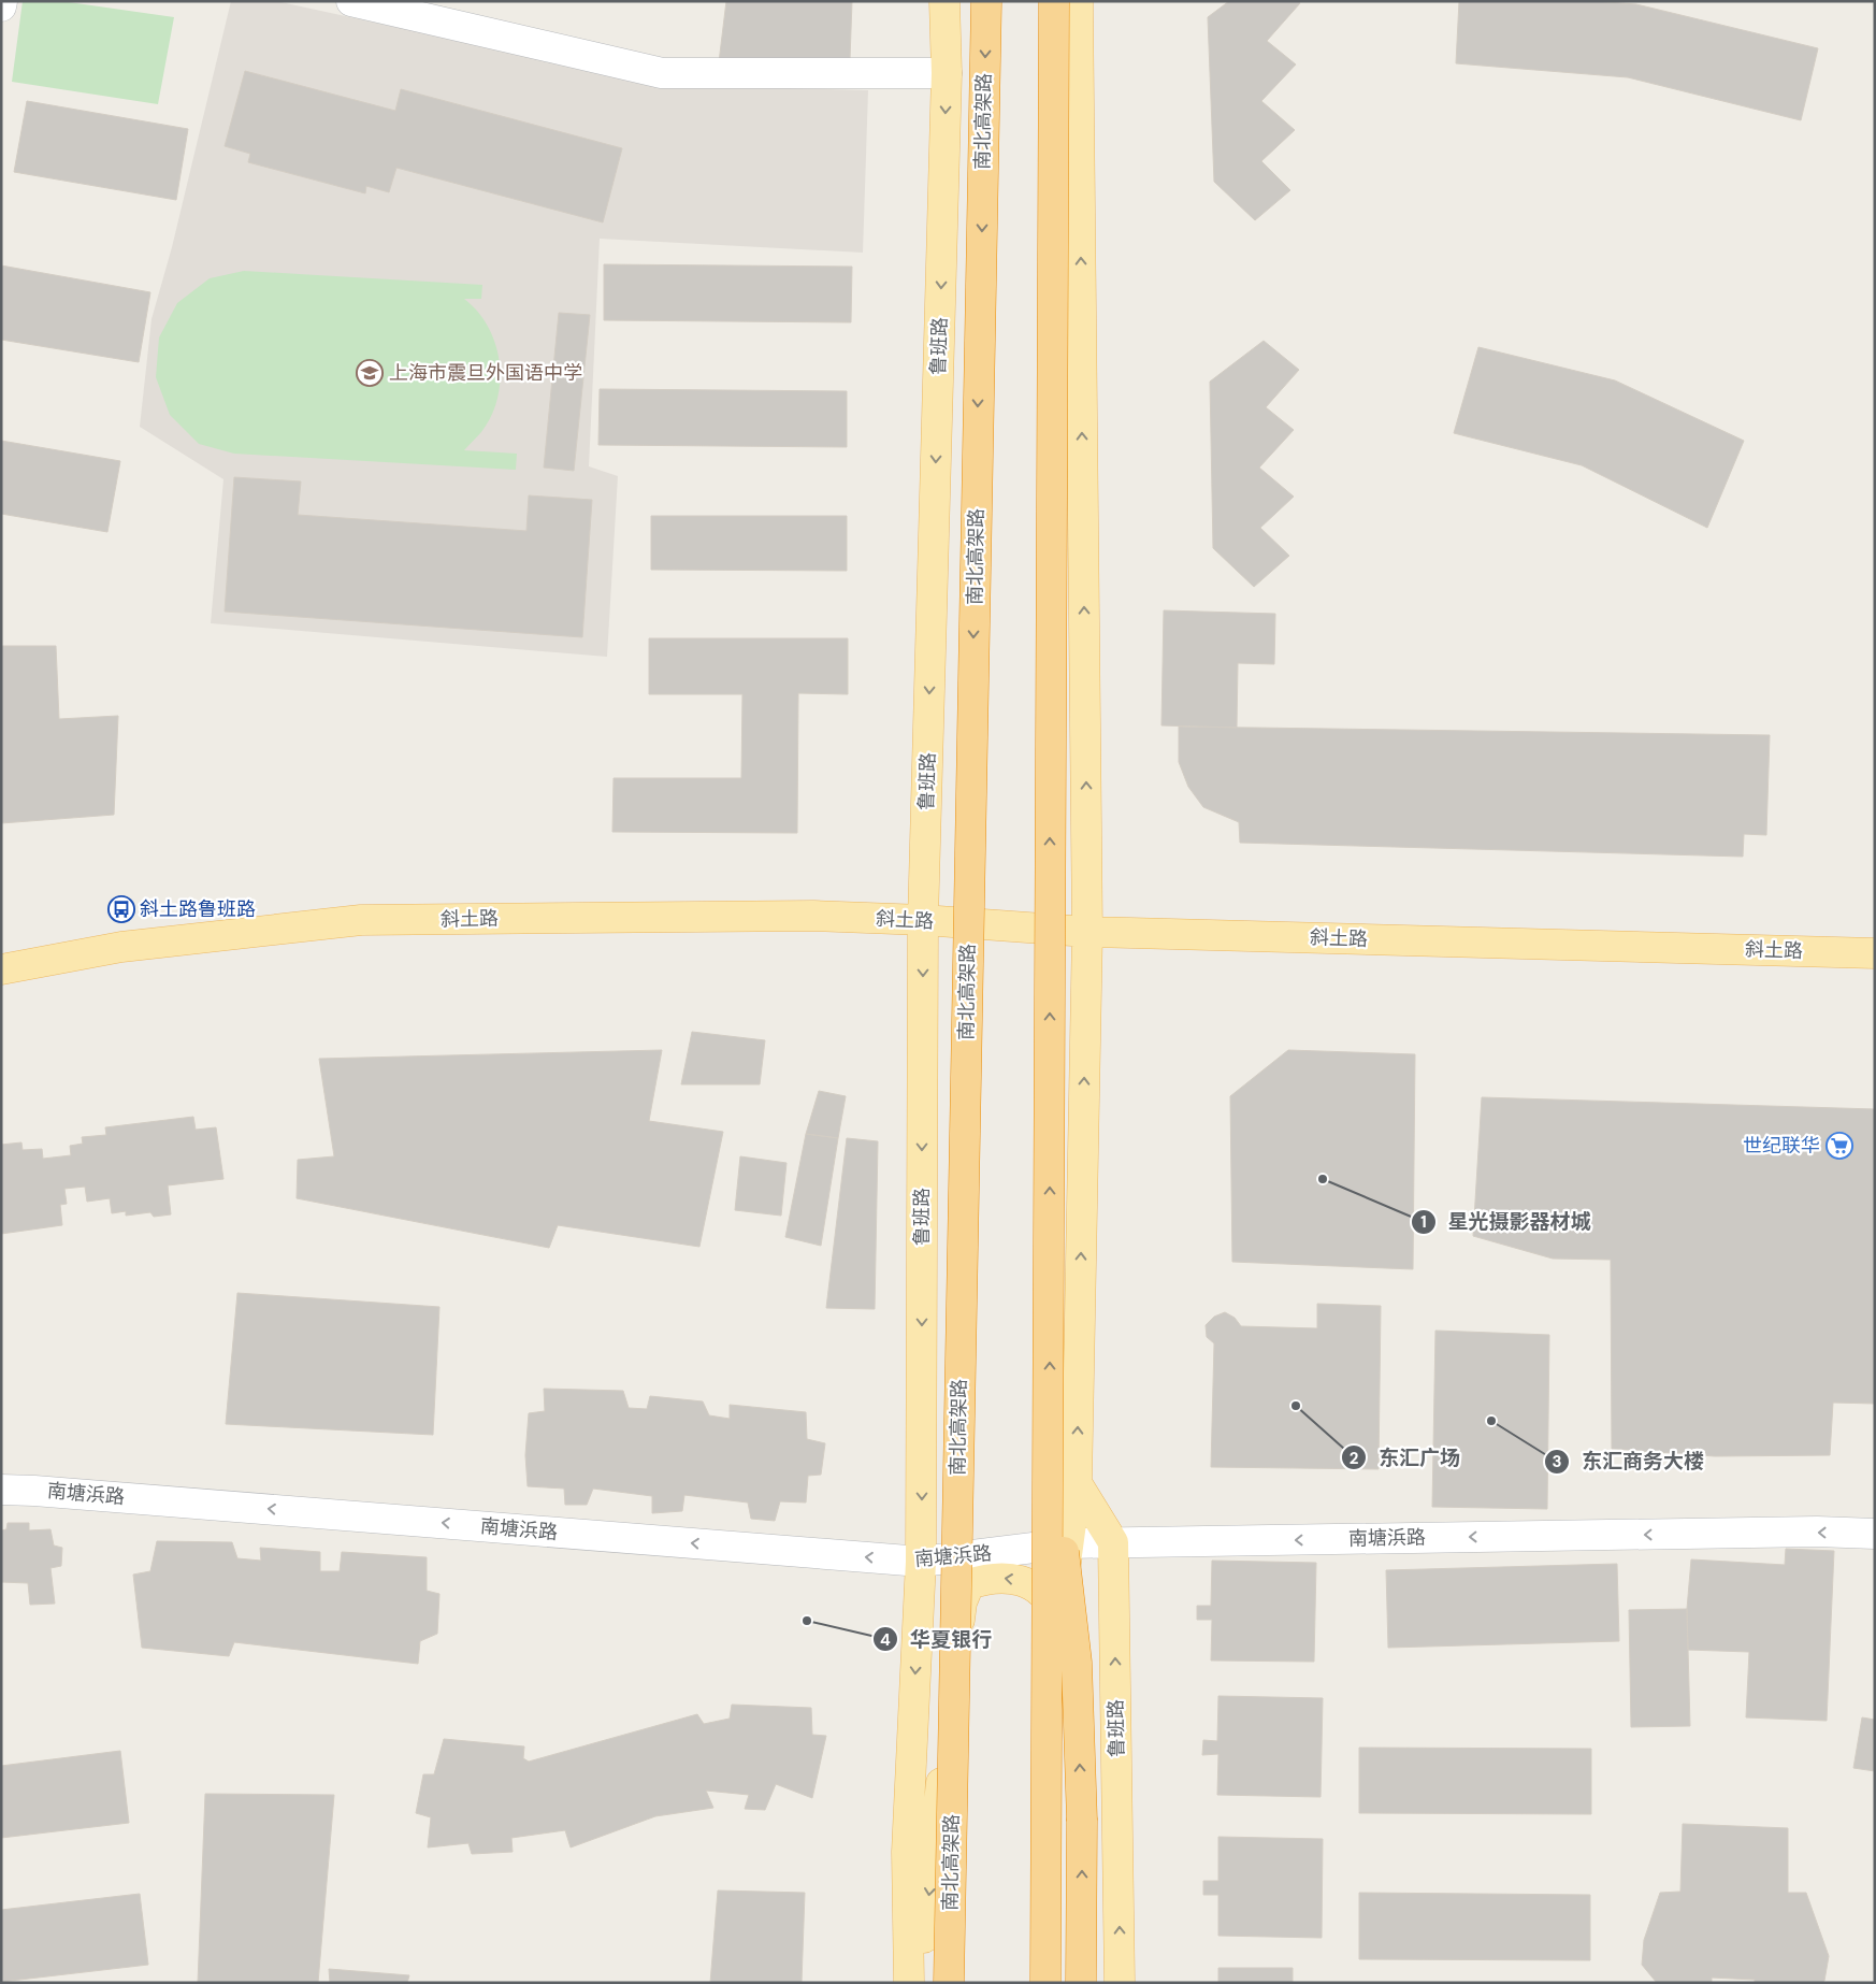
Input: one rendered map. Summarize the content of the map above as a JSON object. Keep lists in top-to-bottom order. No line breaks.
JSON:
{"streets":{"highway":["南北高架路"],"main road":["鲁班路","斜土路"],"street":["南塘浜路"]},"crossings":[["鲁班路","斜土路"],["鲁班路","南塘浜路"]],"one_way":["南塘浜路"],"places":{"school or university":["上海市震旦外国语中学"],"bus stop":["斜土路鲁班路"],"supermarket":["世纪联华"],"other":["星光摄影器材城","东汇广场","东汇商务大楼","华夏银行"]}}
